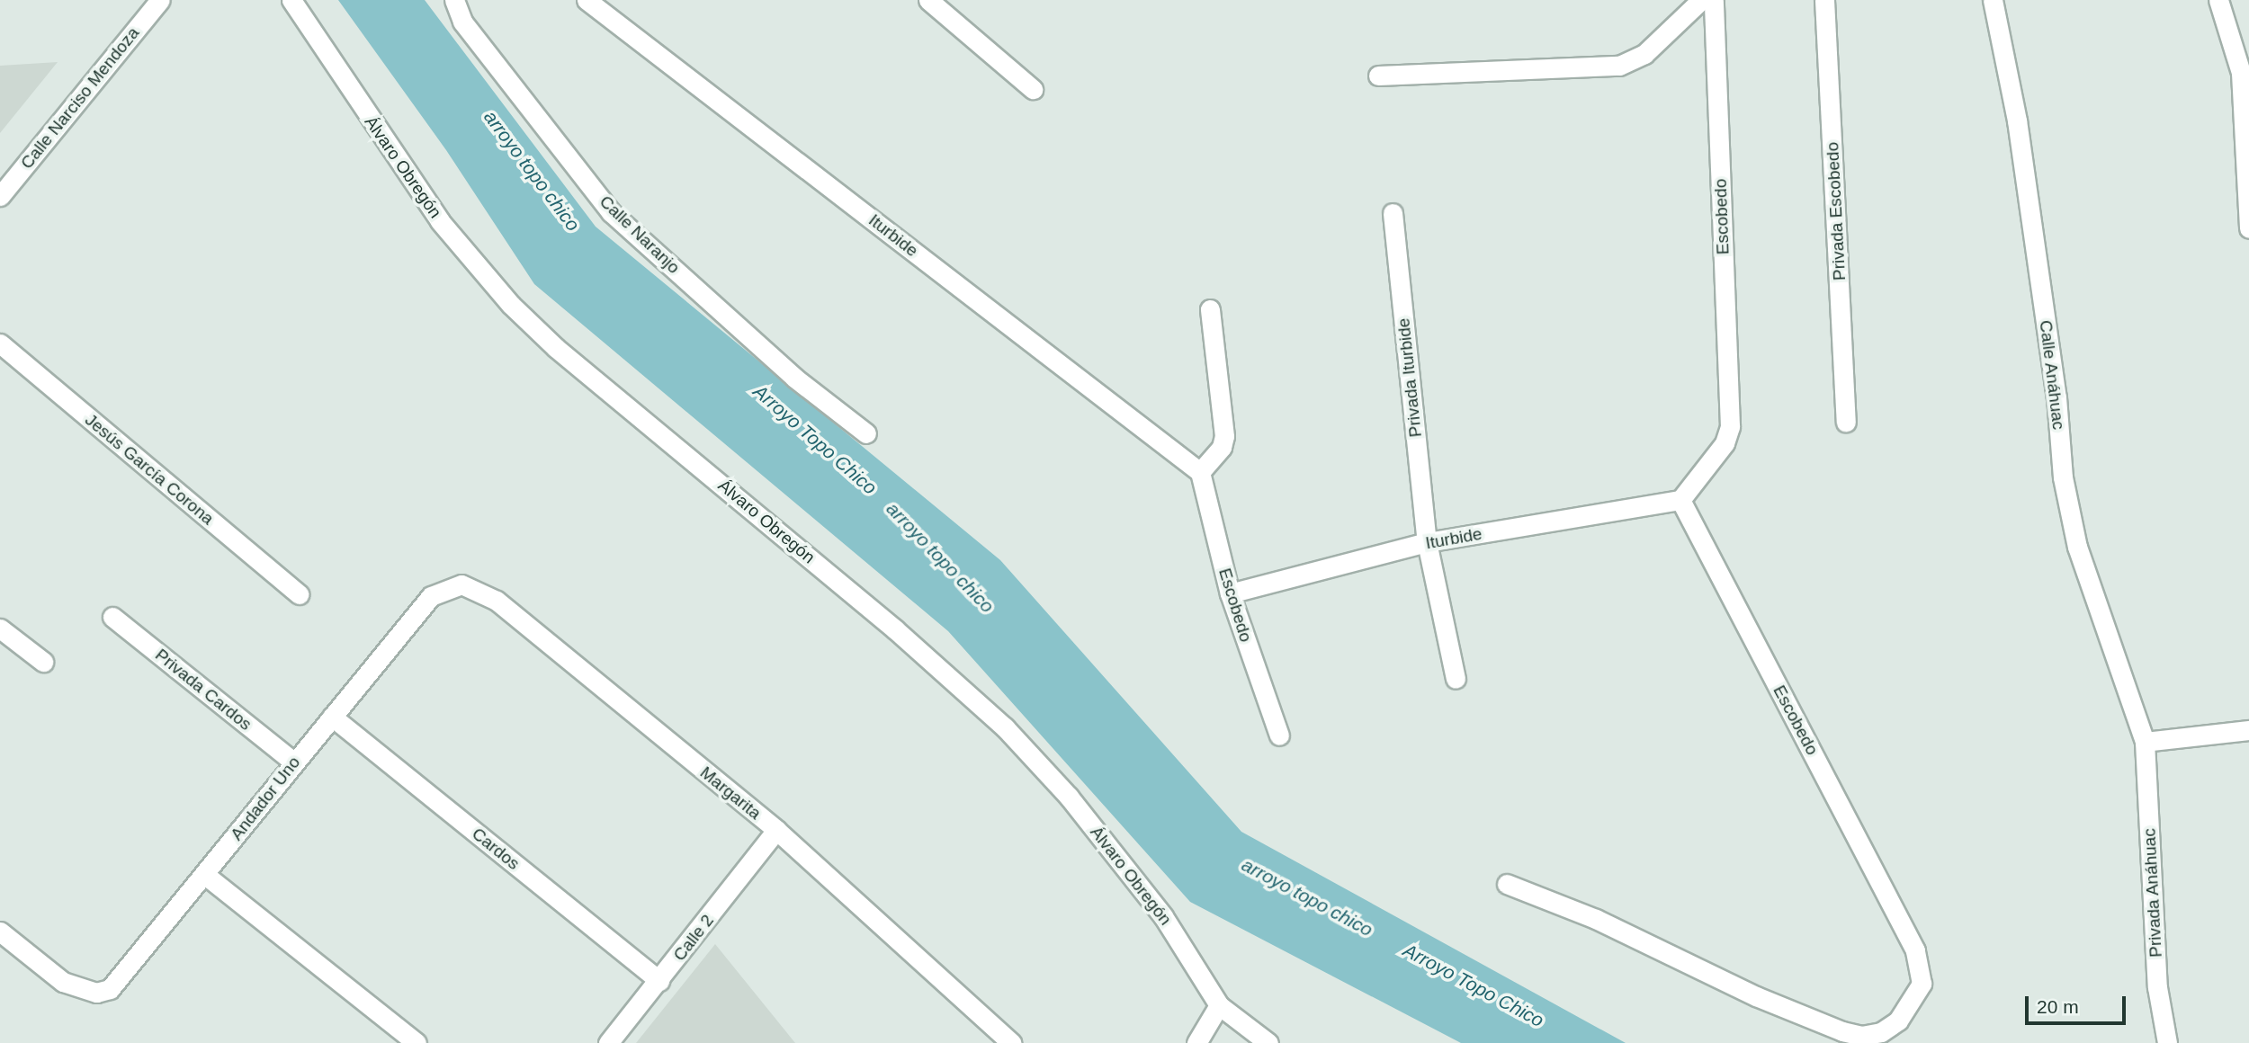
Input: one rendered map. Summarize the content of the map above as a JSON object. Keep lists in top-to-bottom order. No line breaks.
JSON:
{"streets":{"street":["Calle Narciso Mendoza","Álvaro Obregón","Privada Escobedo","Escobedo","Calle Naranjo","Iturbide","Calle Anáhuac","Privada Iturbide","Jesús García Corona","Privada Cardos","Margarita","Andador Uno","Cardos","Privada Anáhuac","Calle 2"]},"crossings":[["Escobedo","Iturbide"],["Iturbide","Privada Iturbide"],["Calle Anáhuac","Privada Anáhuac"],["Privada Cardos","Andador Uno"],["Margarita","Andador Uno"],["Margarita","Calle 2"],["Andador Uno","Cardos"],["Cardos","Calle 2"]],"water":["arroyo topo chico","Arroyo Topo Chico"],"scale_bar":"20 m"}
